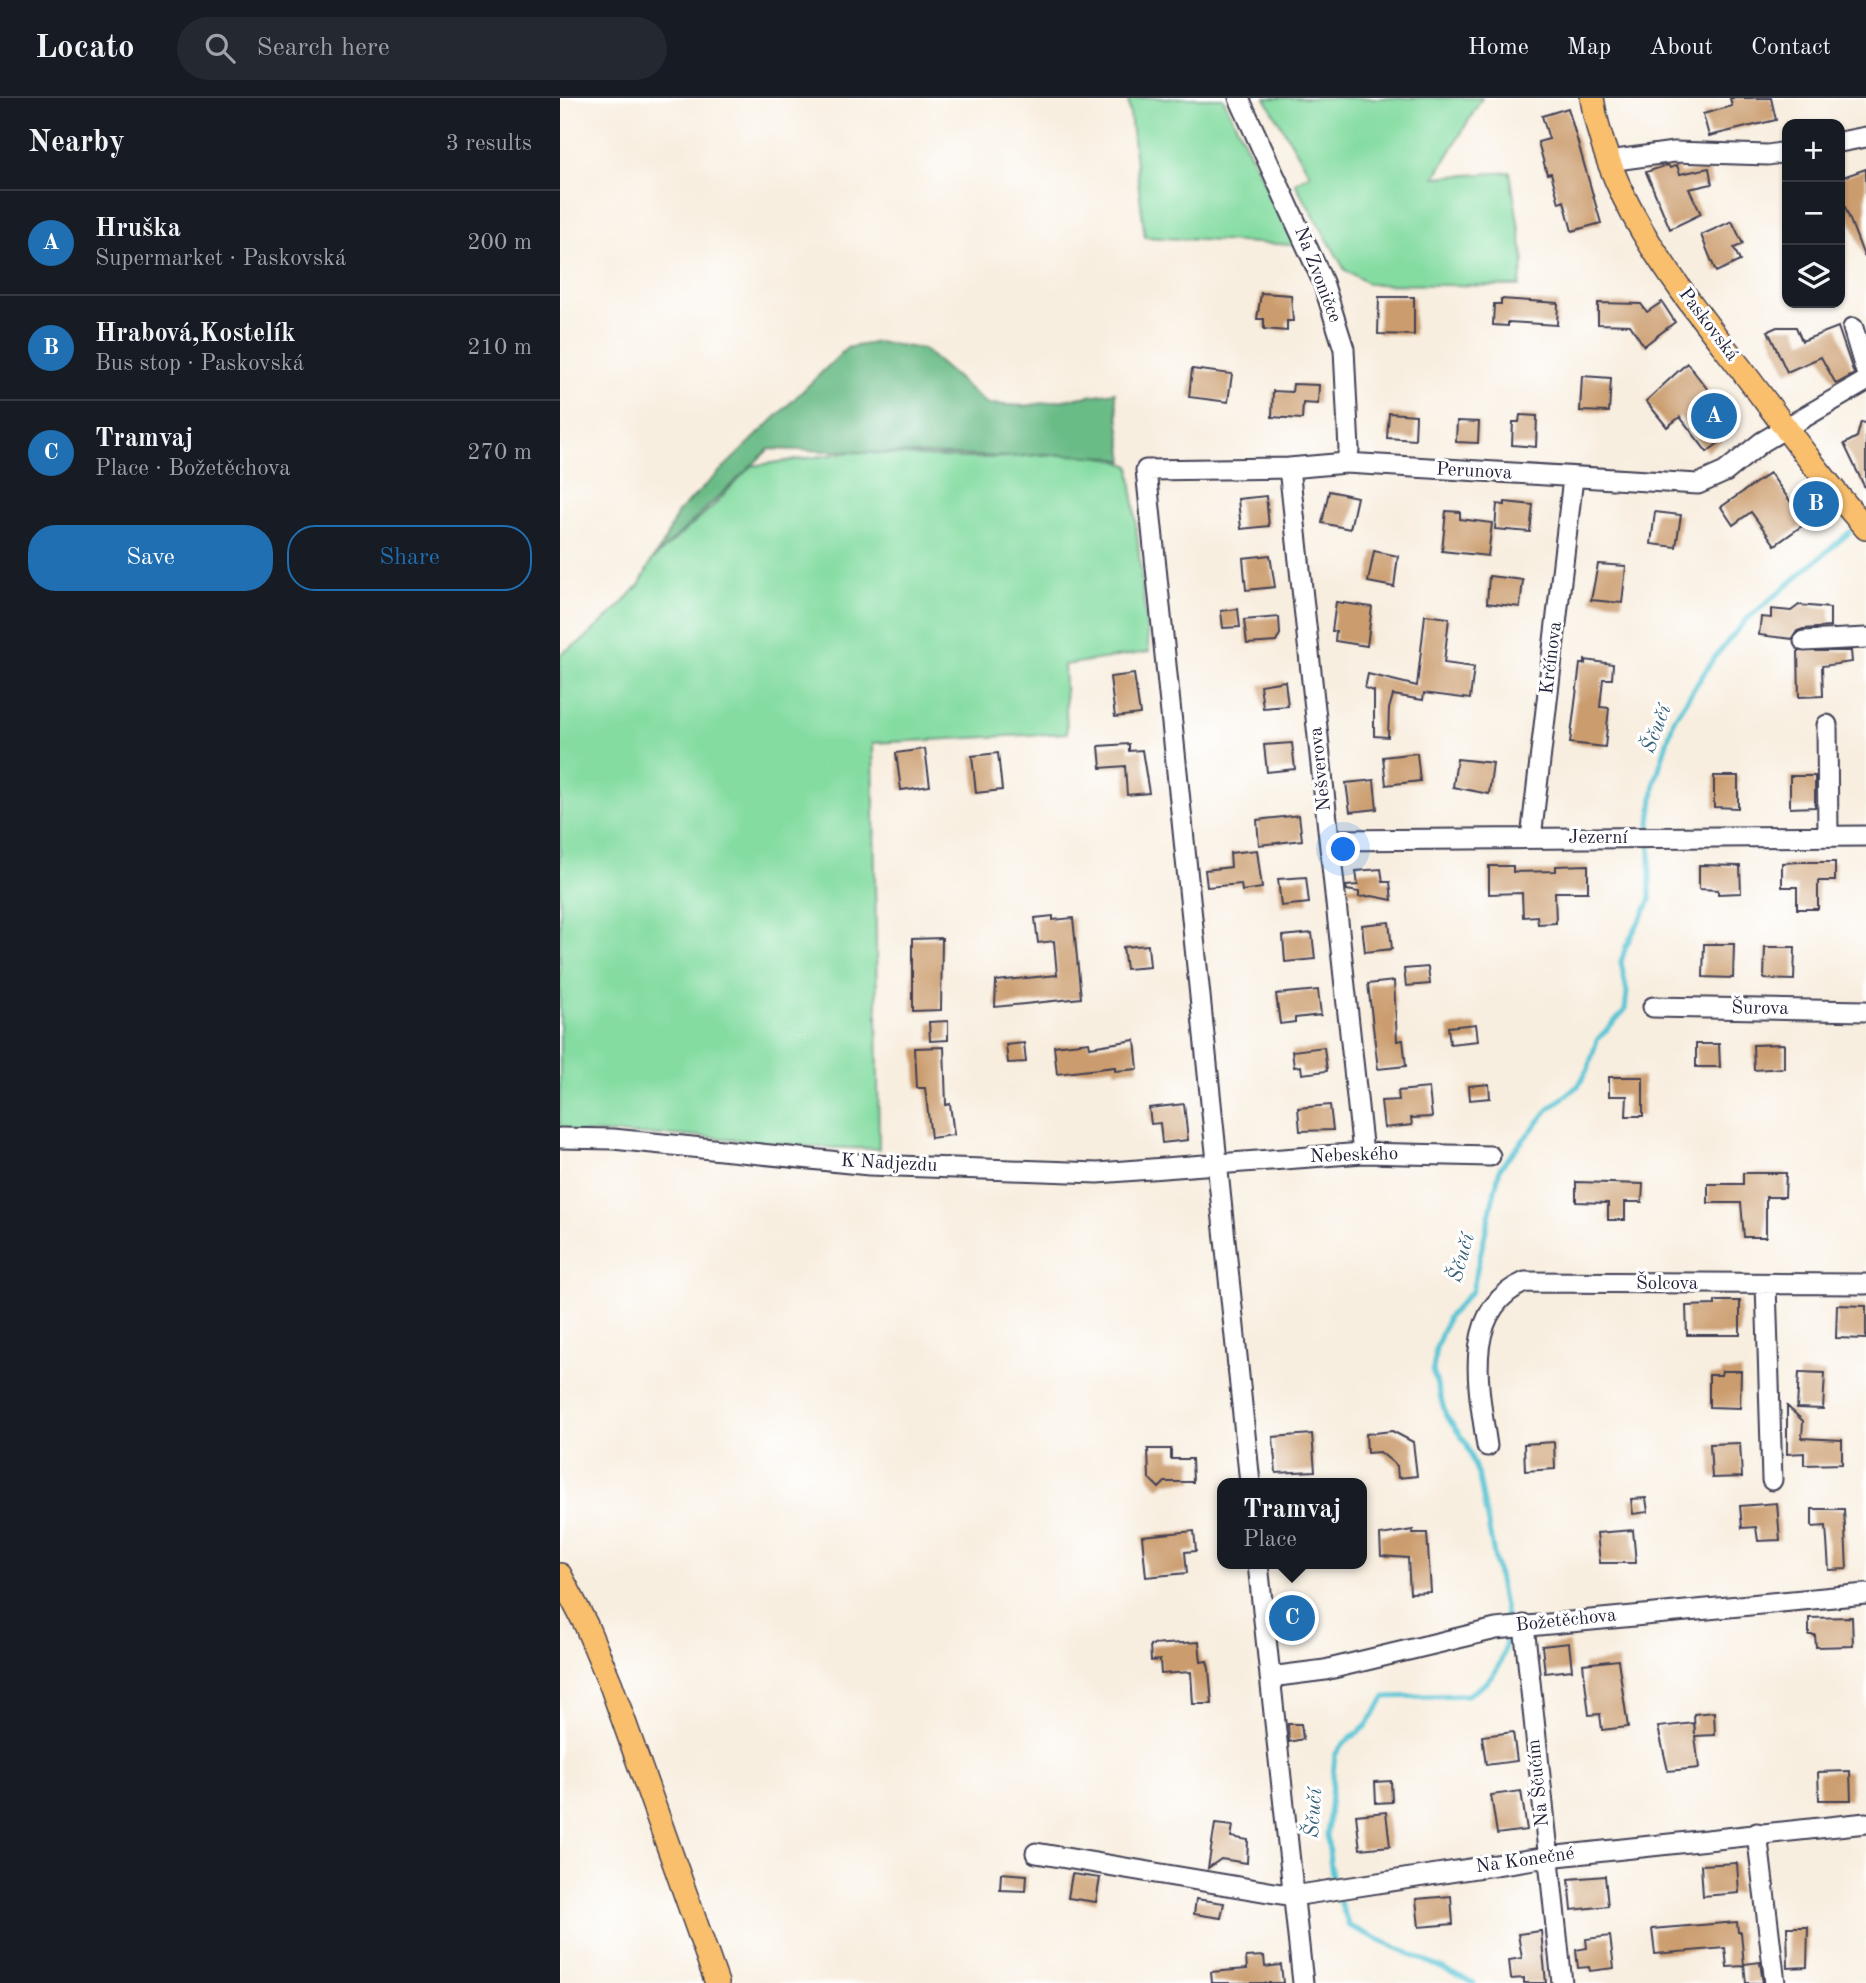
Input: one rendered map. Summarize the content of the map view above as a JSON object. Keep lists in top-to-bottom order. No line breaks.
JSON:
{"streets":{"main road":["Paskovská"],"street":["Na Zvoničce","Perunova","Krčínova","Nešverova","Jezerní","Šurova","Nebeského","K Nadjezdu","Šolcova","Božetěchova","Na Ščučím","Na Konečné"]},"crossings":[["Na Zvoničce","Perunova"],["Paskovská","Perunova"],["Perunova","Krčínova"],["Perunova","Nešverova"],["Perunova","Nebeského"],["Perunova","K Nadjezdu"],["Krčínova","Jezerní"],["Nešverova","Jezerní"],["Nešverova","Nebeského"],["Nebeského","K Nadjezdu"],["Božetěchova","Na Ščučím"],["Na Ščučím","Na Konečné"]],"water":["Ščučí"],"page":{"header":"Locato","search":"Search here","nav":["Home","Map","About","Contact"],"heading":["Nearby","3 results"],"map_buttons":["+","−"],"list":[{"mark":"A","name":"Hruška","note":"Supermarket · Paskovská","value":"200 m"},{"mark":"B","name":"Hrabová,Kostelík","note":"Bus stop · Paskovská","value":"210 m"},{"mark":"C","name":"Tramvaj","note":"Place · Božetěchova","value":"270 m"}],"pins":["A","B","C"],"buttons":["Save","Share"],"popup":["Tramvaj","Place"]}}
